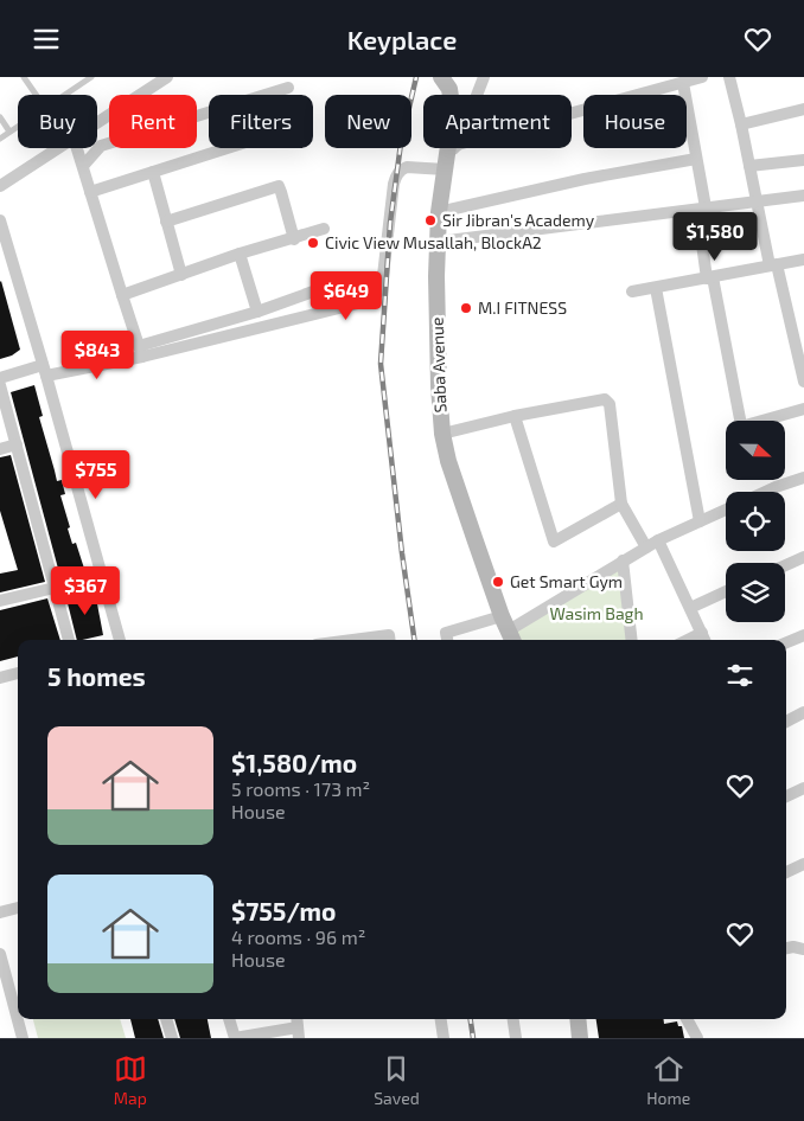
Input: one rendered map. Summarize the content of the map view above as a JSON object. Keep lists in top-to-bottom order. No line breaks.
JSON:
{"streets":{"main road":["Saba Avenue"]},"parks":["Wasim Bagh"],"places":["Sir Jibran's Academy","Civic View Musallah, BlockA2","M.I FITNESS","Get Smart Gym"],"north":"right","page":{"header":"Keyplace","chip":["Buy","Rent","Filters","New","Apartment","House"],"price":["$1,580","$649","$843","$755","$367"],"heading":"5 homes","list":[{"name":"$1,580/mo","note":"5 rooms · 173 m² · House"},{"name":"$755/mo","note":"4 rooms · 96 m² · House"}],"tabs":["Map","Saved","Home"]}}
